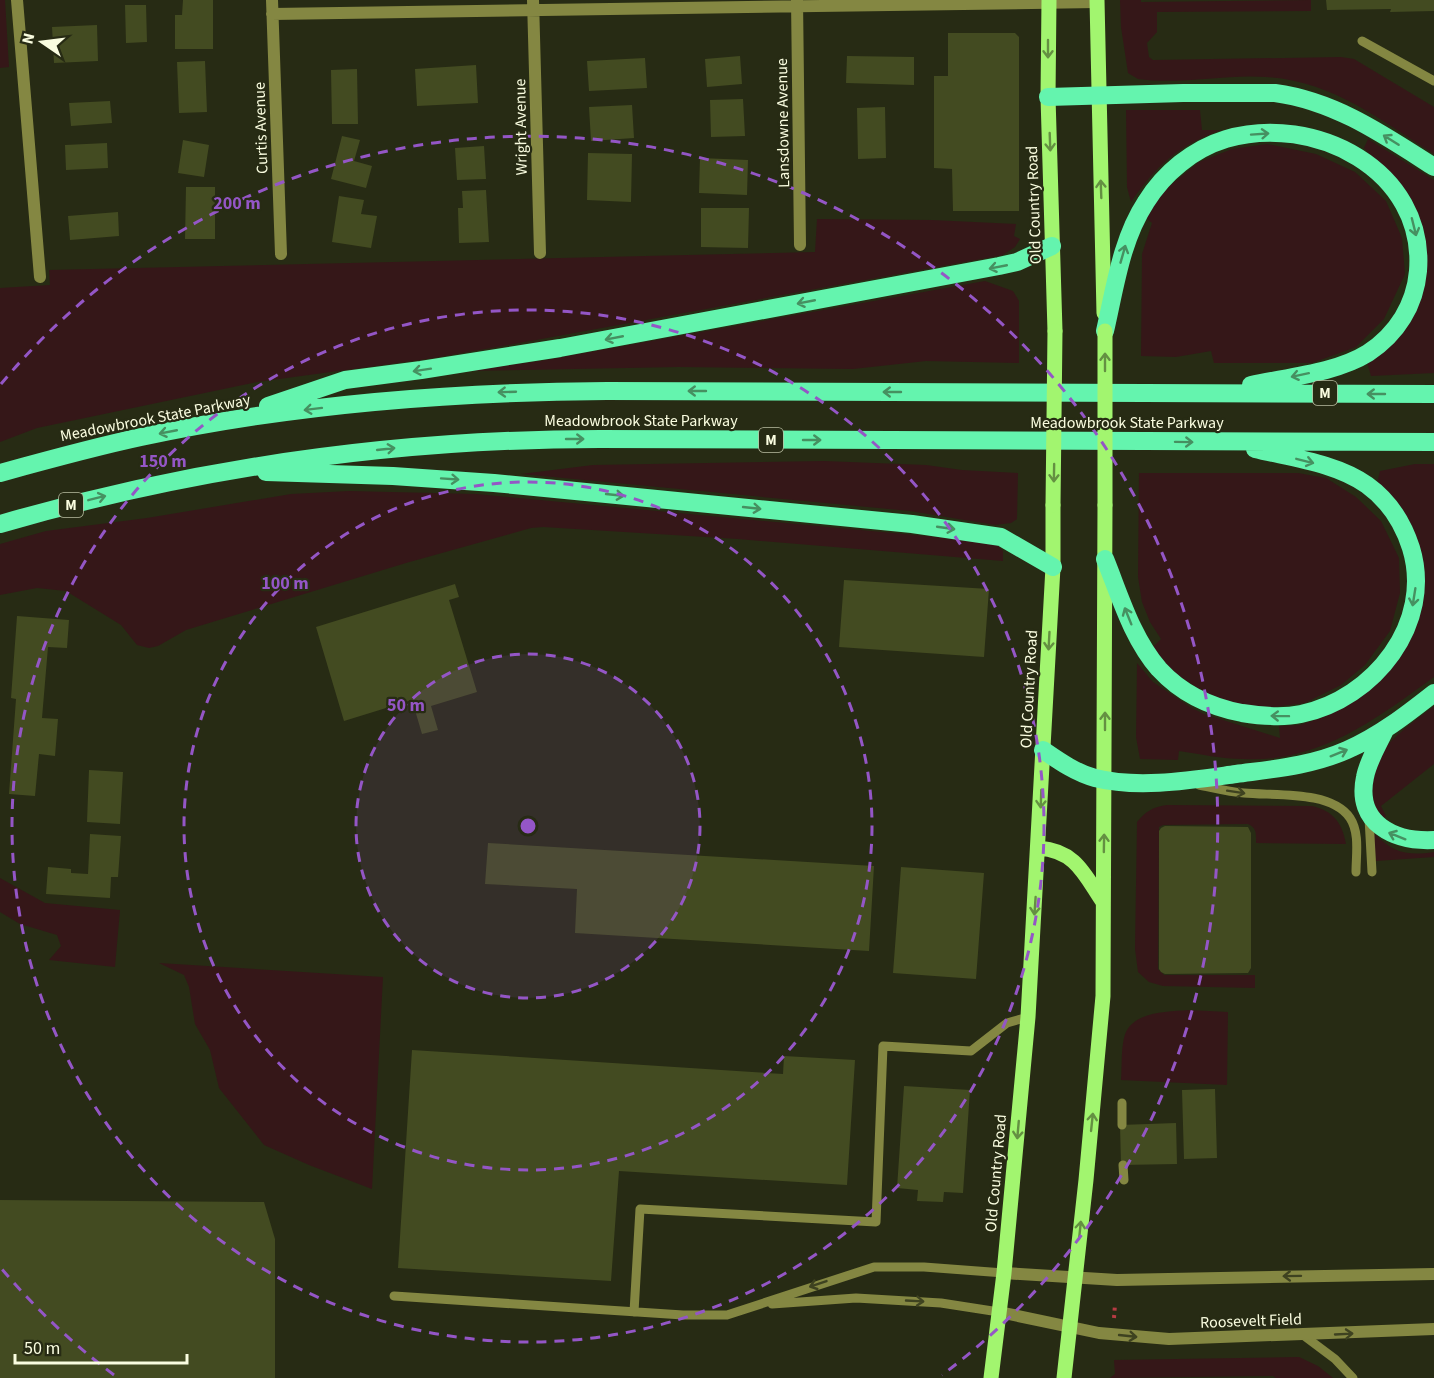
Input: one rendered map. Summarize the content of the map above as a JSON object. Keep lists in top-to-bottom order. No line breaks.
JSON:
{"streets":{"highway":["M","Meadowbrook State Parkway"],"main road":["Old Country Road"],"street":["Lansdowne Avenue","Wright Avenue","Curtis Avenue","Roosevelt Field"]},"crossings":[["Old Country Road","Roosevelt Field"]],"scale_bar":"50 m","north":"left","rings":["200 m","150 m","100 m","50 m"]}
